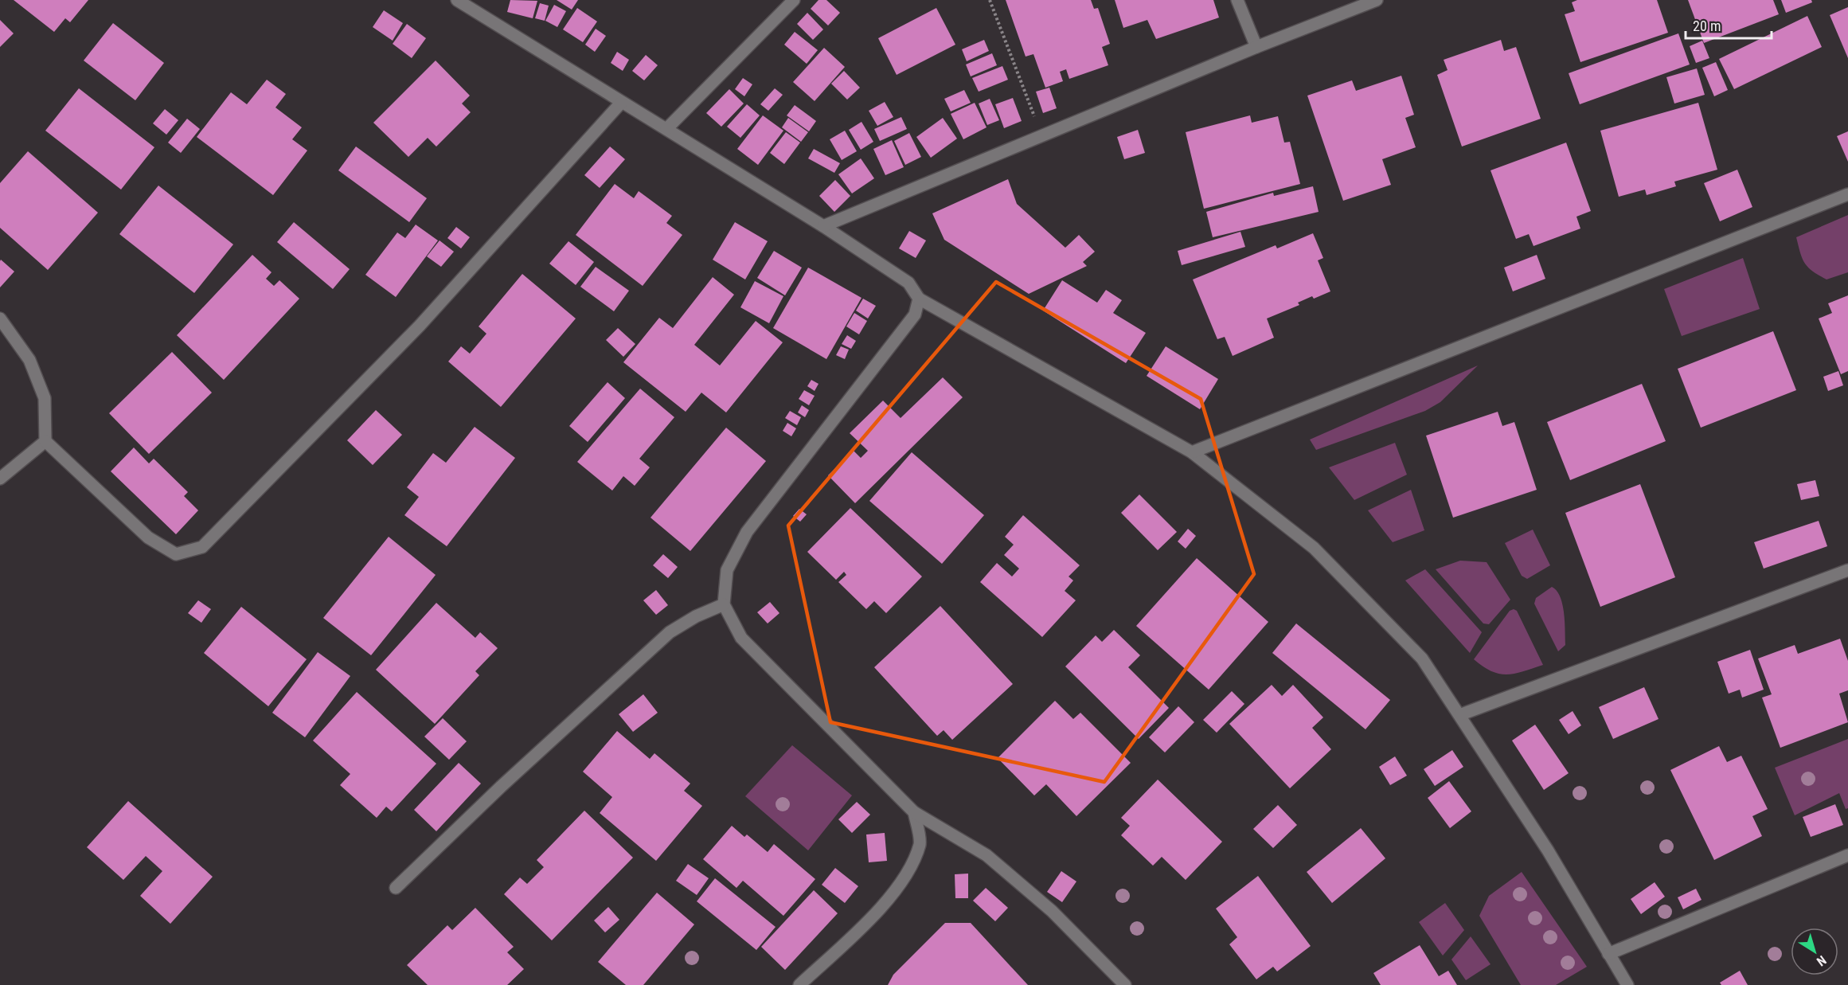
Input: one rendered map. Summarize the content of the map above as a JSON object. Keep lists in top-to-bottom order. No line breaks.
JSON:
{"scale_bar":"20 m","north":"bottom right"}
